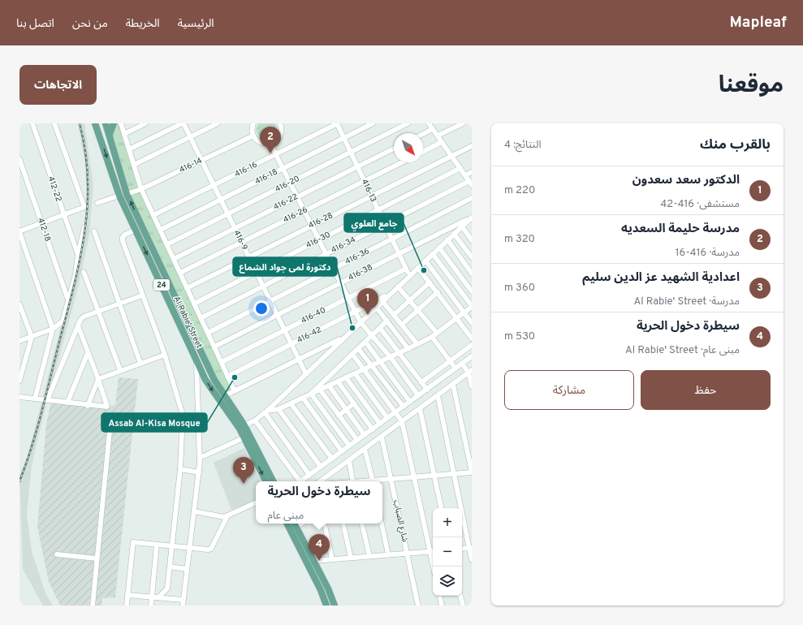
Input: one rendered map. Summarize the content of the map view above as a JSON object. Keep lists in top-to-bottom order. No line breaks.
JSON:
{"streets":{"main road":["24","Al Rabie' Street"],"street":["416-14","416-16","416-18","416-20","412-22","416-13","416-22","416-26","416-28","412-18","416-9","416-30","416-34","416-36","416-38","416-40","416-42","شارع الضباب"]},"crossings":[["416-14","416-9"],["416-14","Al Rabie' Street"],["416-16","416-13"],["416-16","416-9"],["416-18","416-13"],["416-18","416-9"],["416-20","416-13"],["416-20","416-9"],["416-13","416-22"],["416-13","416-26"],["416-13","416-28"],["416-13","416-30"],["416-13","416-34"],["416-13","416-36"],["416-13","416-38"],["416-13","416-40"],["416-22","416-9"],["416-26","416-9"],["416-28","416-9"],["416-9","416-30"],["416-9","416-34"],["416-9","416-36"],["416-9","416-38"],["416-9","416-40"],["416-9","416-42"]],"places":["جامع العلوي","دكتورة لمى جواد الشماع","Assab Al-Kisa Mosque"],"north":"bottom right","page":{"header":"Mapleaf","nav":["الرئيسية","الخريطة","من نحن","اتصل بنا"],"title":"موقعنا","buttons":["الاتجاهات",["حفظ","مشاركة"]],"heading":["بالقرب منك","النتائج: 4"],"pins":["2","1","3","4"],"list":[{"mark":"1","name":"الدكتور سعد سعدون","note":"مستشفى · 416-42","value":"220 m"},{"mark":"2","name":"مدرسة حليمة السعديه","note":"مدرسة · 416-16","value":"320 m"},{"mark":"3","name":"اعدادية الشهيد عز الدين سليم","note":"مدرسة · Al Rabie' Street","value":"360 m"},{"mark":"4","name":"سيطرة دخول الحرية","note":"مبنى عام · Al Rabie' Street","value":"530 m"}],"popup":["سيطرة دخول الحرية","مبنى عام"],"map_buttons":["+","−"]}}
